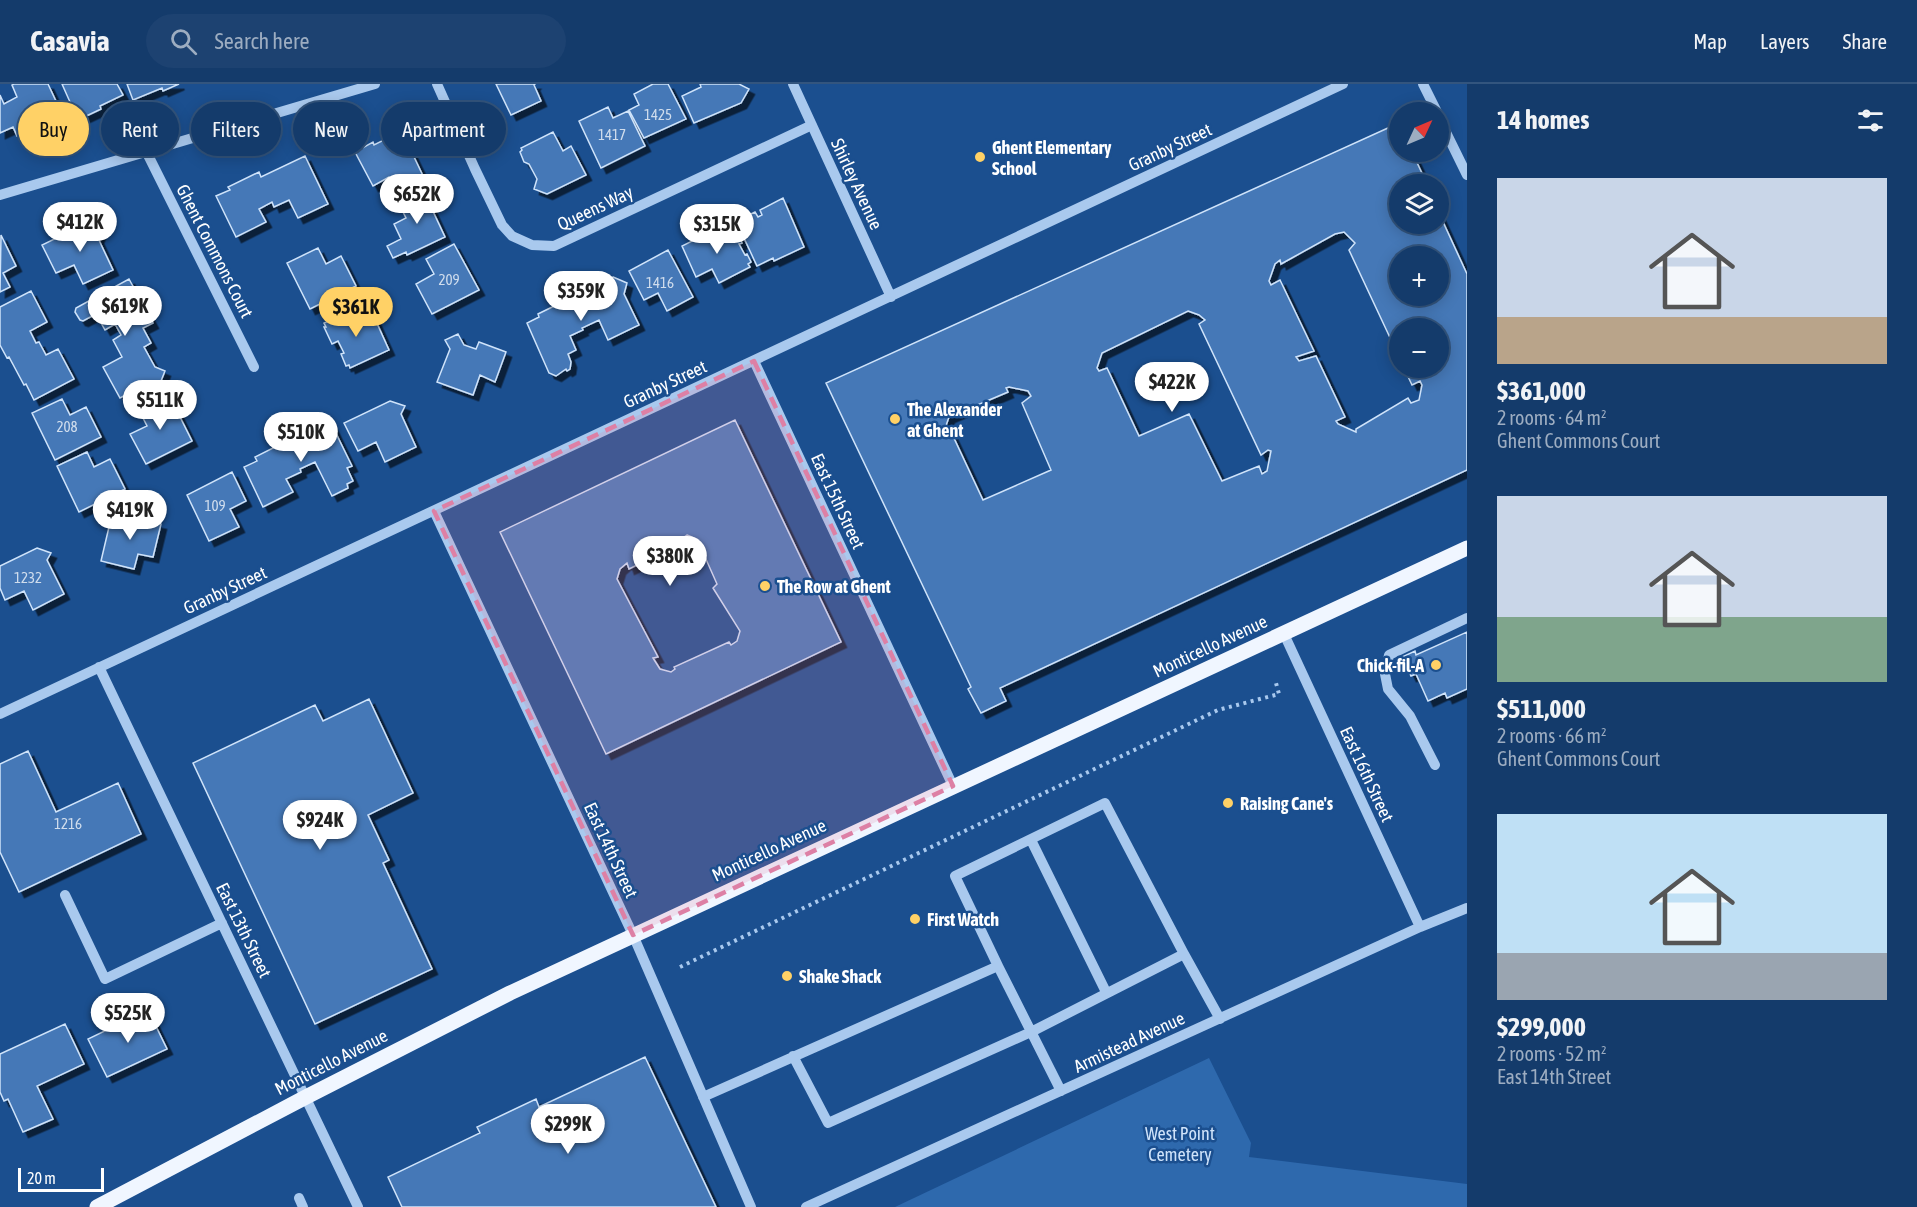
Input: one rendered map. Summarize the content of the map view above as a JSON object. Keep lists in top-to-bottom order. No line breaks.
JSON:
{"streets":{"main road":["Monticello Avenue"],"street":["Granby Street","Shirley Avenue","Queens Way","Ghent Commons Court","East 15th Street","East 16th Street","East 14th Street","East 13th Street","Armistead Avenue"]},"crossings":[["Granby Street","Shirley Avenue"],["Granby Street","East 15th Street"],["Granby Street","East 14th Street"],["Granby Street","East 13th Street"],["Shirley Avenue","Queens Way"],["East 15th Street","Monticello Avenue"],["Monticello Avenue","East 16th Street"],["Monticello Avenue","East 14th Street"],["Monticello Avenue","East 13th Street"],["East 16th Street","Armistead Avenue"]],"parks":["West Point Cemetery"],"places":["Ghent Elementary School","The Alexander at Ghent","The Row at Ghent","Chick-fil-A","Raising Cane's","First Watch","Shake Shack"],"house_numbers":["1425","1417","209","1416","208","109","1232","1216"],"scale_bar":"20 m","north":"top right","page":{"header":"Casavia","search":"Search here","nav":["Map","Layers","Share"],"heading":"14 homes","map_buttons":["+","−"],"chip":["Buy","Rent","Filters","New","Apartment"],"list":[{"name":"$361,000","note":"2 rooms · 64 m² · Ghent Commons Court"},{"name":"$511,000","note":"2 rooms · 66 m² · Ghent Commons Court"},{"name":"$299,000","note":"2 rooms · 52 m² · East 14th Street"}],"price":["$652K","$412K","$315K","$359K","$619K","$361K","$422K","$511K","$510K","$419K","$380K","$924K","$525K","$299K"],"scale":"20 m"}}
